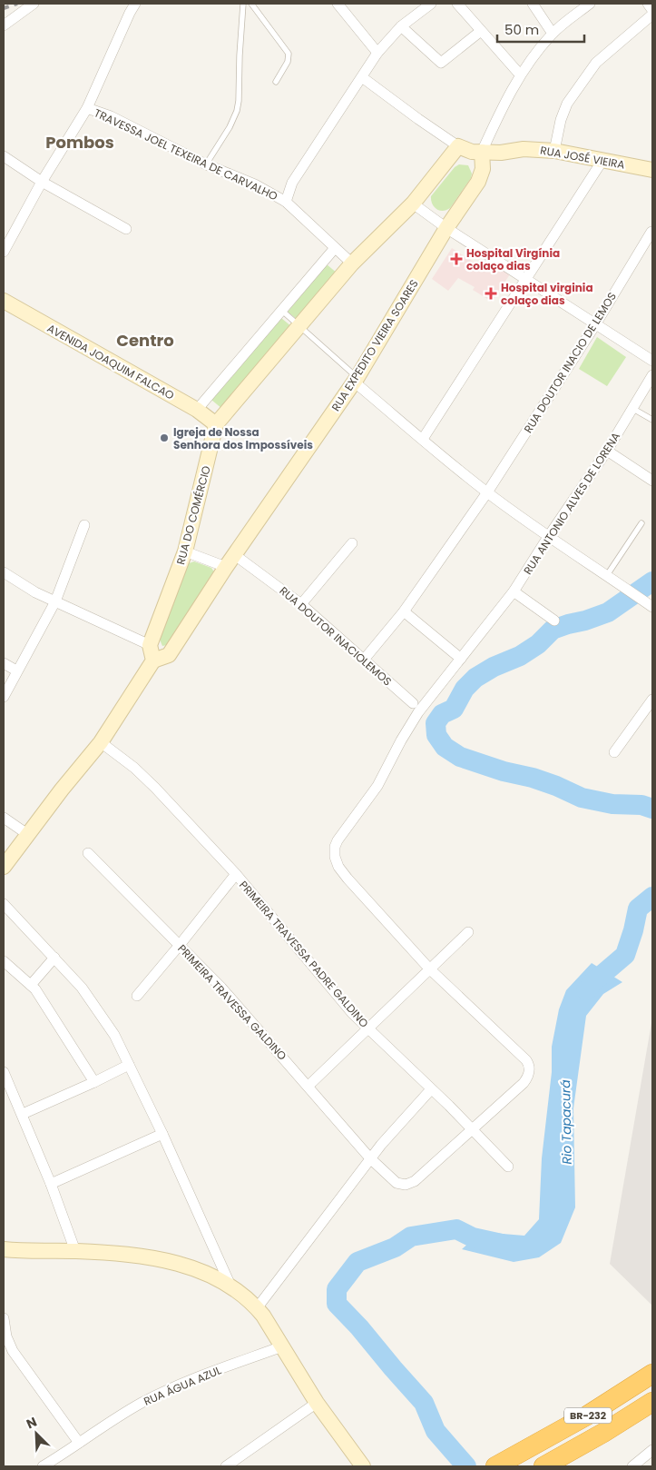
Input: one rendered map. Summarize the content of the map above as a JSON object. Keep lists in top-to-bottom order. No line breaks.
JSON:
{"streets":{"highway":["BR-232"],"main road":["RUA JOSÉ VIEIRA","RUA EXPEDITO VIEIRA SOARES","AVENIDA JOAQUIM FALCAO","RUA DO COMÉRCIO"],"street":["TRAVESSA JOEL TEXEIRA DE CARVALHO","RUA DOUTOR INACIO DE LEMOS","RUA ANTONIO ALVES DE LORENA","RUA DOUTOR INACIOLEMOS","PRIMEIRA TRAVESSA PADRE GALDINO","PRIMEIRA TRAVESSA GALDINO","RUA ÁGUA AZUL"]},"crossings":[["TRAVESSA JOEL TEXEIRA DE CARVALHO","RUA DO COMÉRCIO"],["RUA JOSÉ VIEIRA","RUA EXPEDITO VIEIRA SOARES"],["RUA JOSÉ VIEIRA","RUA DO COMÉRCIO"],["RUA EXPEDITO VIEIRA SOARES","RUA DOUTOR INACIOLEMOS"],["AVENIDA JOAQUIM FALCAO","RUA DO COMÉRCIO"],["RUA DOUTOR INACIO DE LEMOS","RUA DOUTOR INACIOLEMOS"],["PRIMEIRA TRAVESSA PADRE GALDINO","PRIMEIRA TRAVESSA GALDINO"]],"districts":["Pombos","Centro"],"water":["Rio Tapacurá"],"places":{"health":["Hospital Virgínia colaço dias","Hospital virginia colaço dias"],"other":["Igreja de Nossa Senhora dos Impossíveis"]},"scale_bar":"50 m","north":"top left"}
